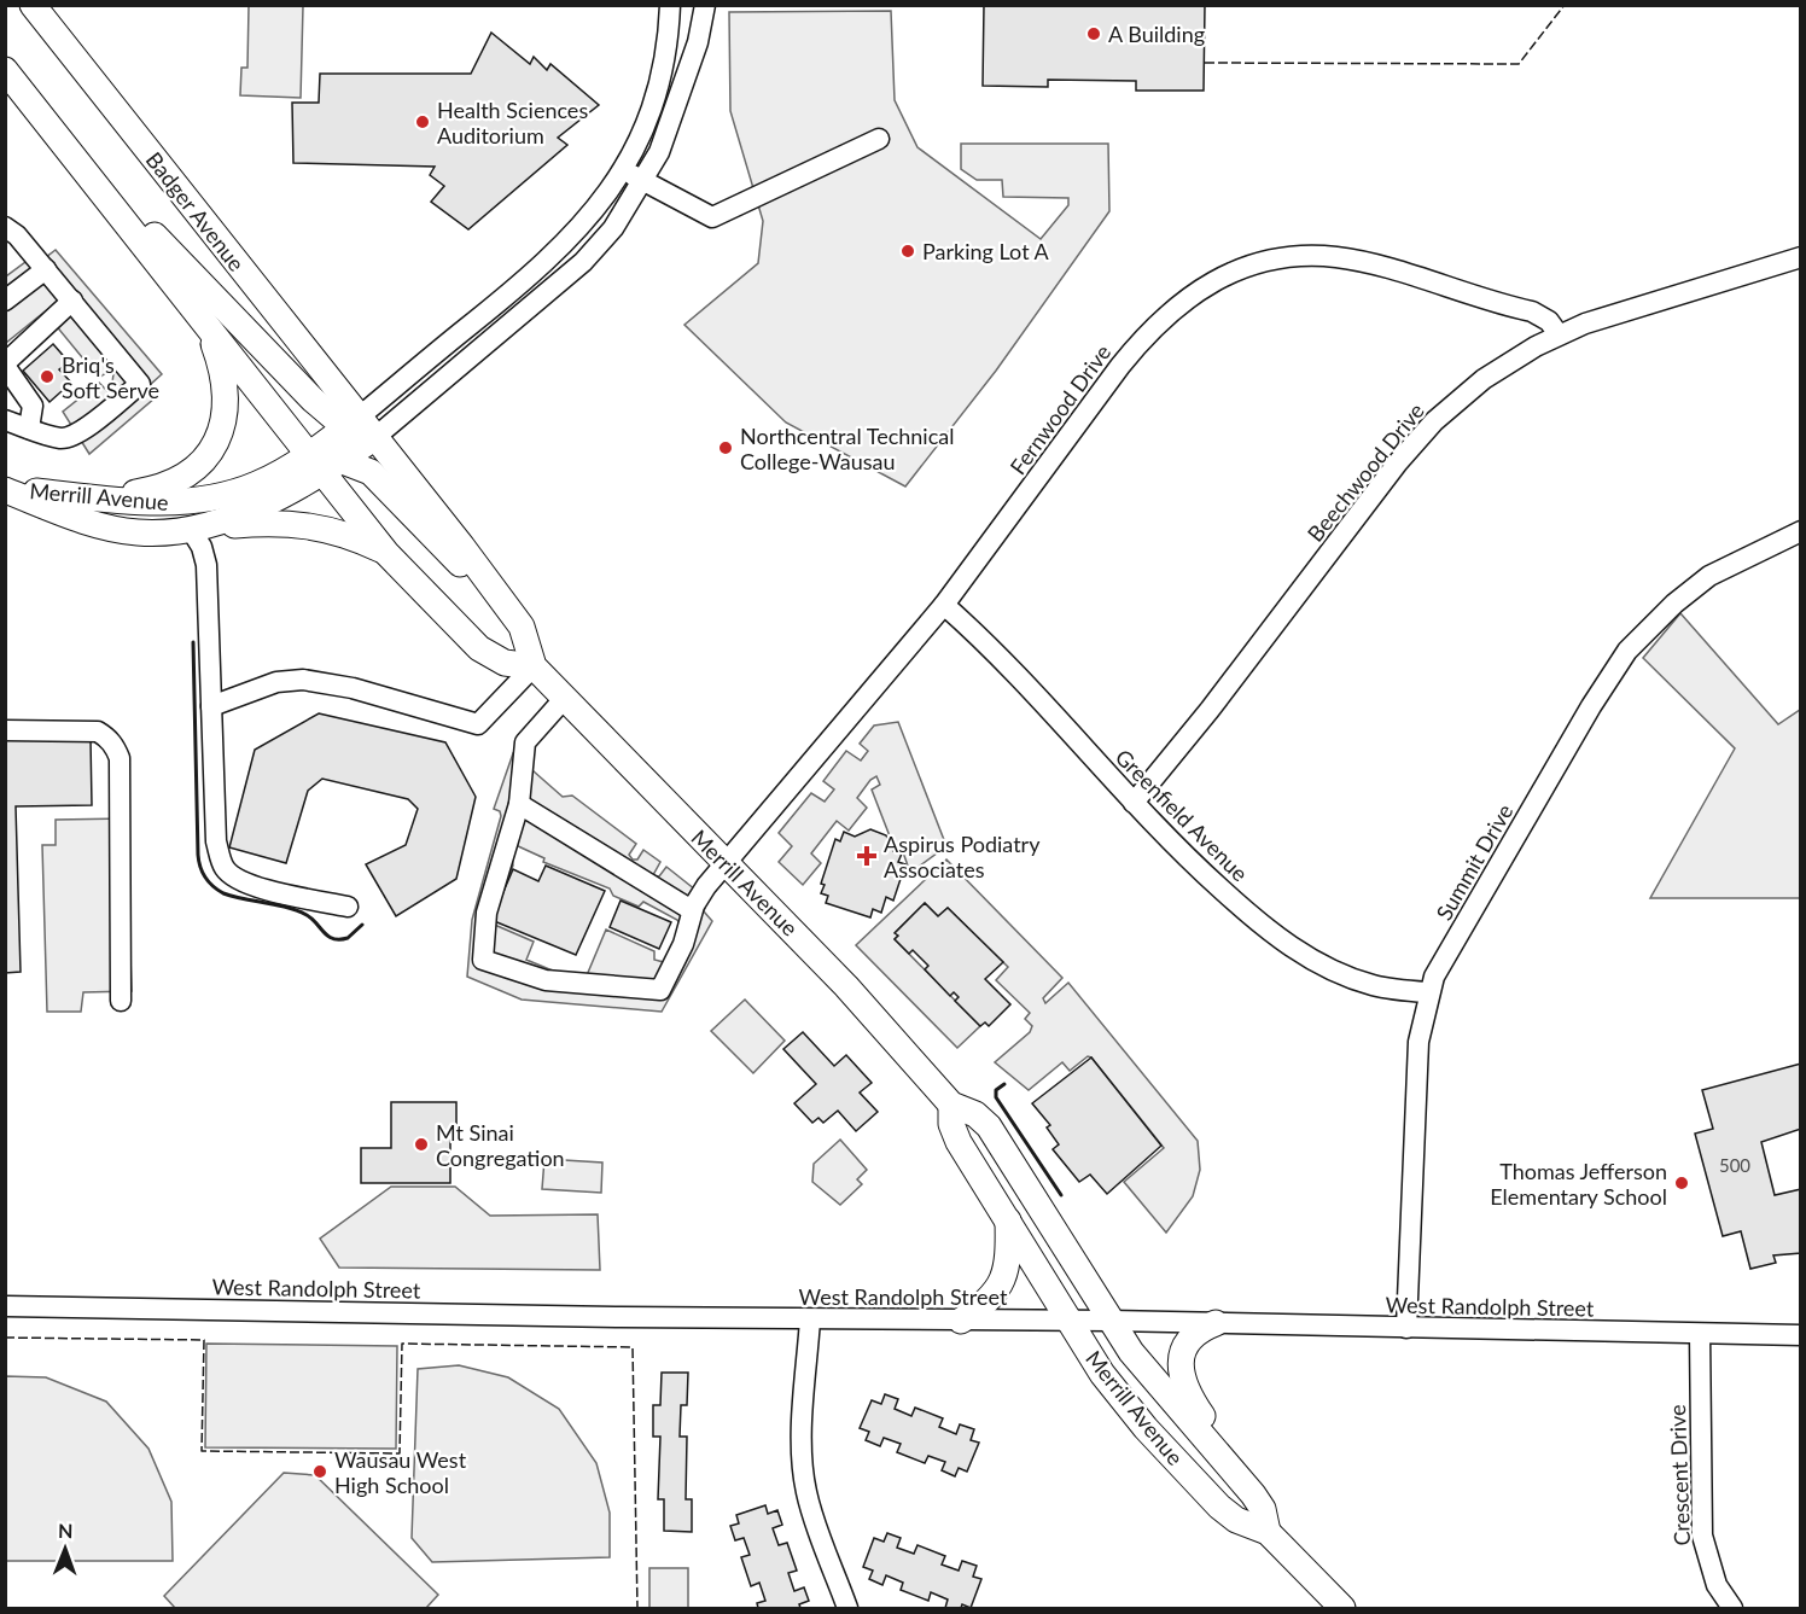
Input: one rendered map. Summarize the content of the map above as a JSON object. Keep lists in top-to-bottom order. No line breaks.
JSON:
{"streets":{"main road":["Badger Avenue","Merrill Avenue"],"street":["Fernwood Drive","Beechwood Drive","Greenfield Avenue","Summit Drive","West Randolph Street","Crescent Drive"]},"crossings":[["Badger Avenue","Merrill Avenue"],["Fernwood Drive","Beechwood Drive"],["Fernwood Drive","Merrill Avenue"],["Fernwood Drive","Greenfield Avenue"],["Beechwood Drive","Greenfield Avenue"],["Merrill Avenue","West Randolph Street"],["Greenfield Avenue","Summit Drive"],["Summit Drive","West Randolph Street"],["West Randolph Street","Crescent Drive"]],"places":{"other":["A Building","Health Sciences Auditorium","Parking Lot A","Briq's Soft Serve","Northcentral Technical College-Wausau","Mt Sinai Congregation","Thomas Jefferson Elementary School","Wausau West High School"],"health":["Aspirus Podiatry Associates"]},"house_numbers":["500"],"north":"top"}
